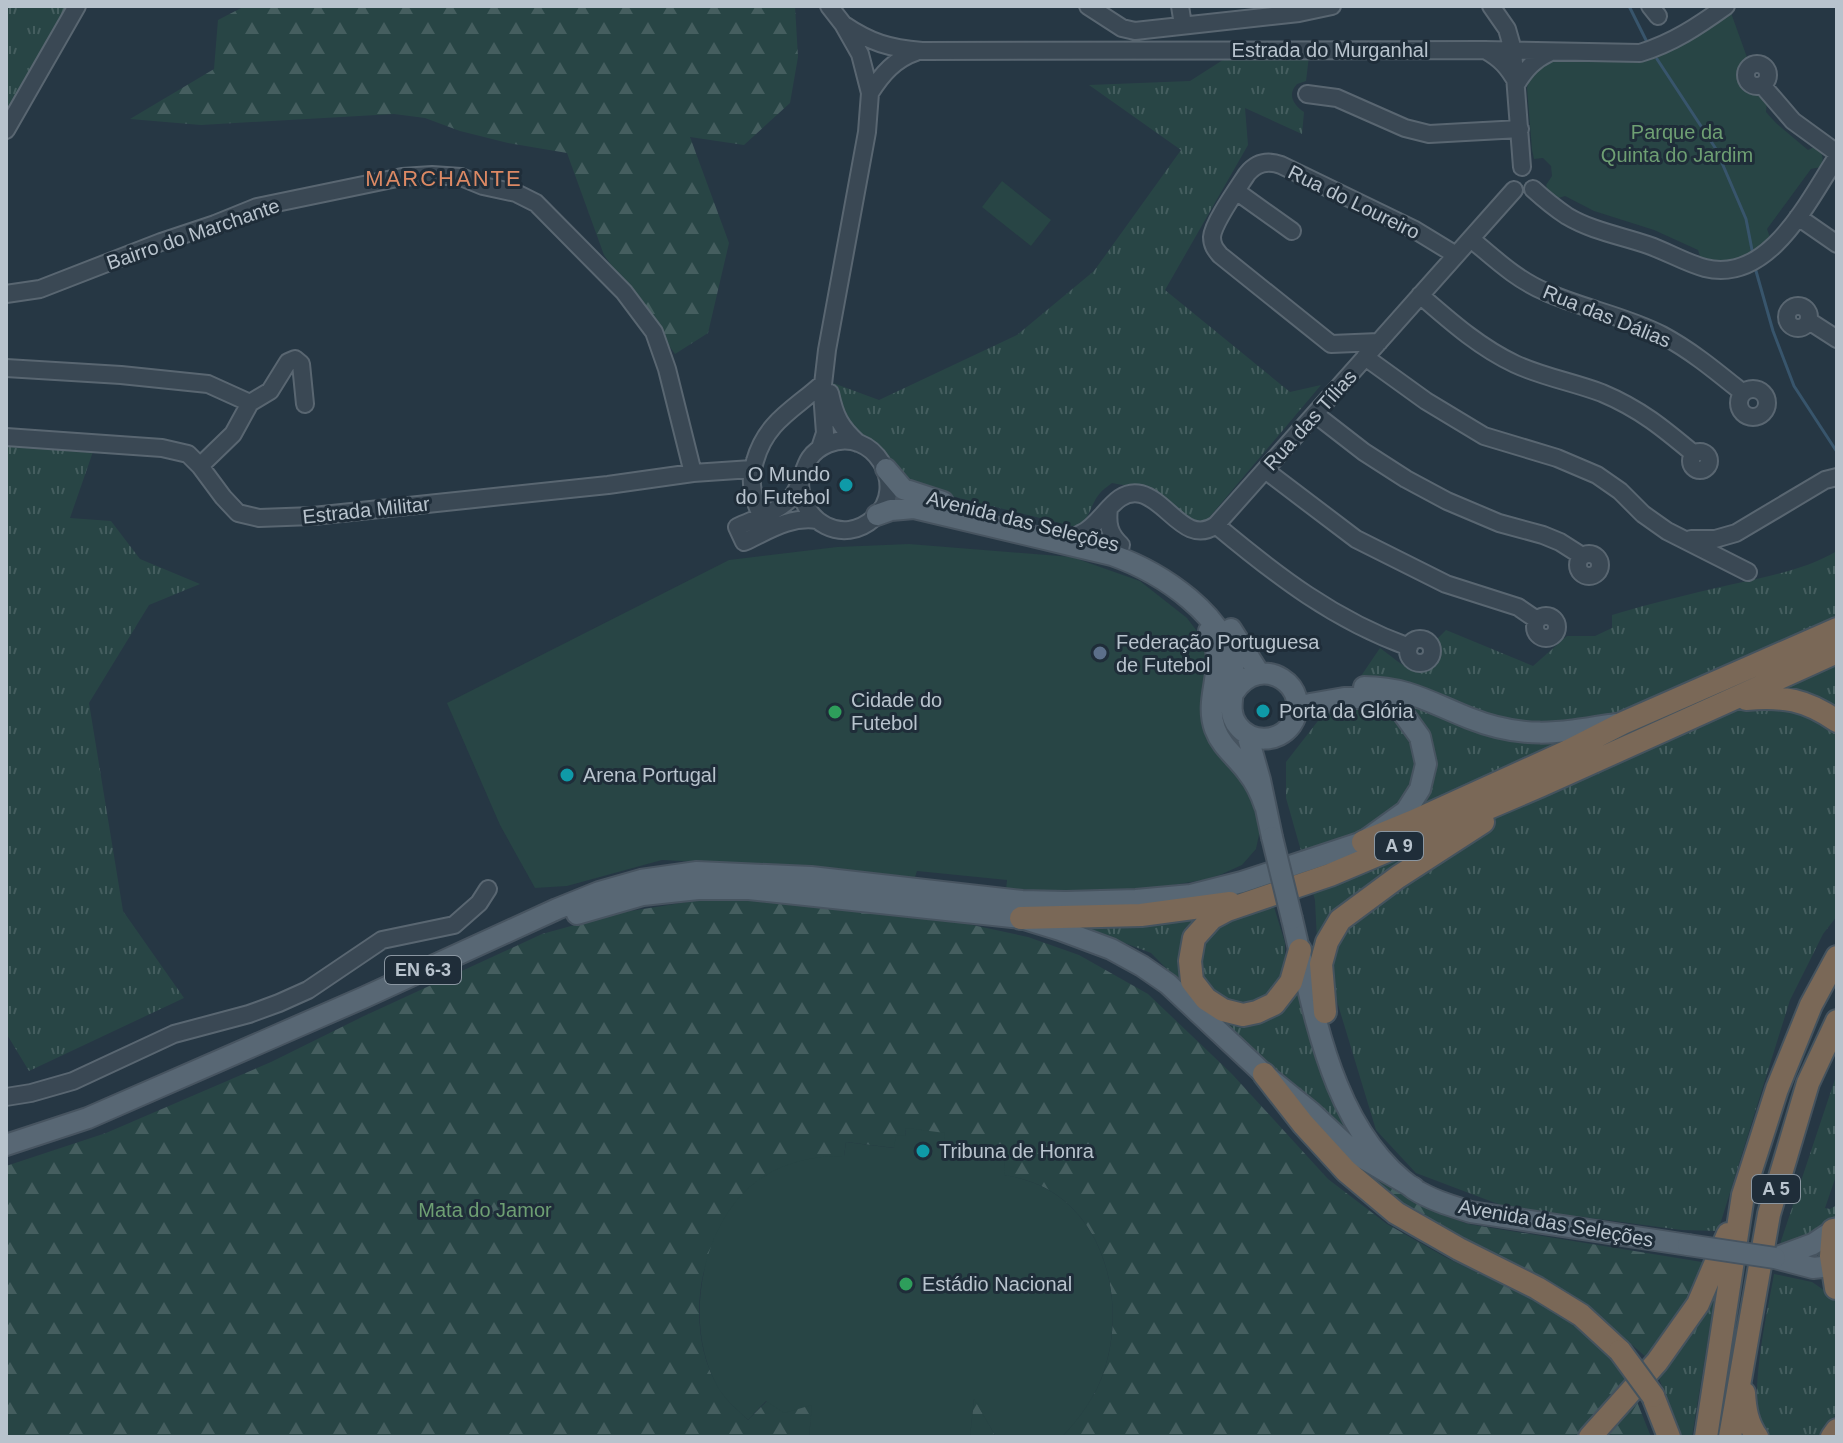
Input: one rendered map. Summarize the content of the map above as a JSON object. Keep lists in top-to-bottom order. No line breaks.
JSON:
{"streets":{"highway":["A 9","A 5"],"main road":["Avenida das Seleções","EN 6-3"],"street":["Estrada do Murganhal","Rua do Loureiro","Bairro do Marchante","Rua das Dálias","Rua das Tílias","Estrada Militar"]},"crossings":[["Rua do Loureiro","Rua das Tílias"],["Bairro do Marchante","Estrada Militar"],["Rua das Dálias","Rua das Tílias"],["A 9","EN 6-3"]],"districts":["MARCHANTE"],"parks":["Parque da Quinta do Jardim","Mata do Jamor"],"places":["O Mundo do Futebol","Federação Portuguesa de Futebol","Porta da Glória","Cidade do Futebol","Arena Portugal","Tribuna de Honra","Estádio Nacional"]}
